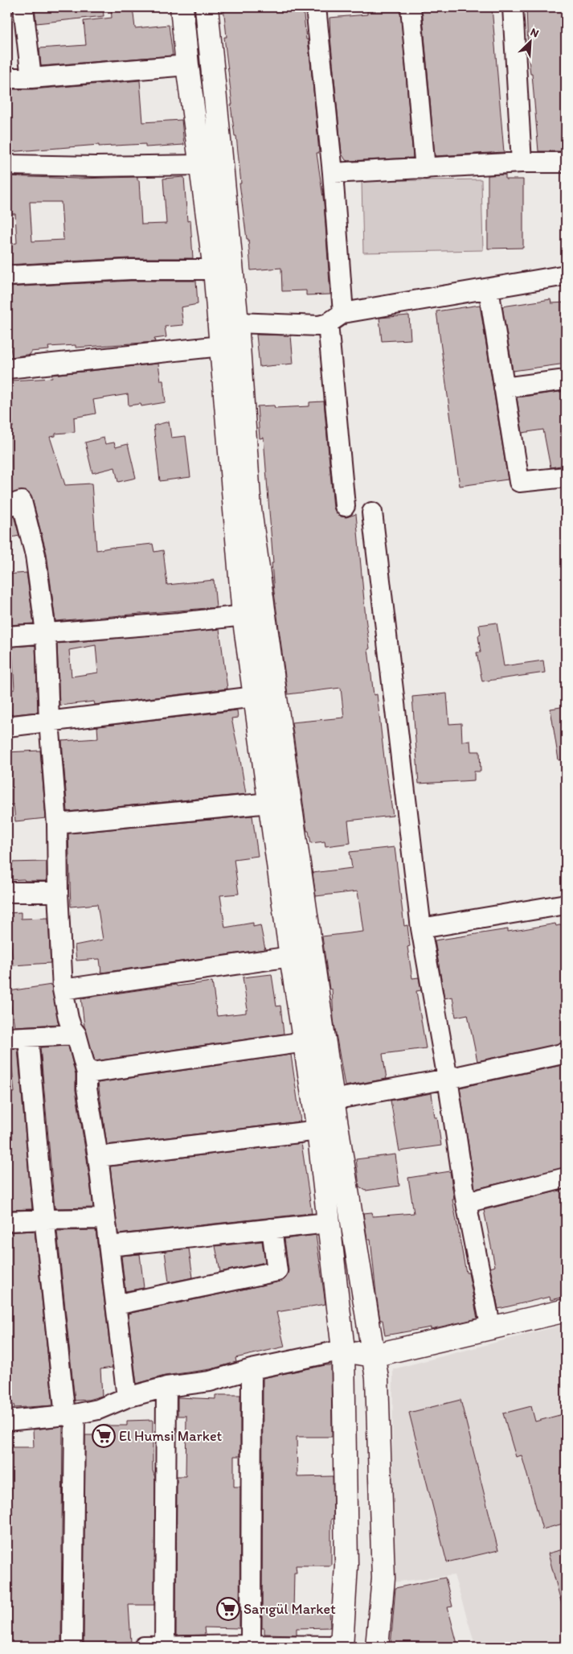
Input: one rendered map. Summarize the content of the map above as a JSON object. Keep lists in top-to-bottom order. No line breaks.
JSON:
{"places":{"supermarket":["El Humsi Market","Sarıgül Market"]},"north":"top right"}
